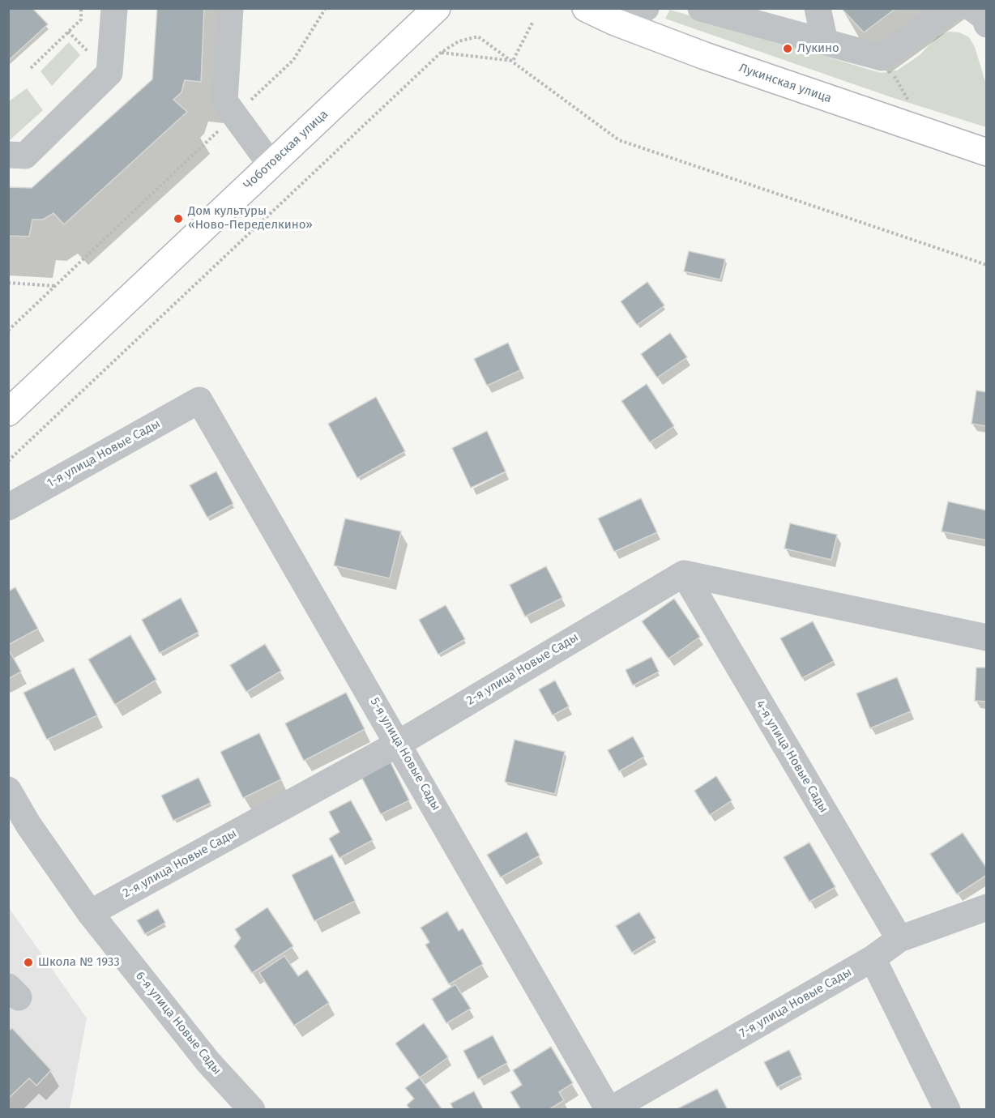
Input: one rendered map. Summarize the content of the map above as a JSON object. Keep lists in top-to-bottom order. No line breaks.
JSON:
{"streets":{"main road":["Лукинская улица","Чоботовская улица"],"street":["1-я улица Новые Сады","2-я улица Новые Сады","5-я улица Новые Сады","4-я улица Новые Сады","7-я улица Новые Сады","6-я улица Новые Сады"]},"crossings":[["1-я улица Новые Сады","5-я улица Новые Сады"],["2-я улица Новые Сады","5-я улица Новые Сады"],["2-я улица Новые Сады","4-я улица Новые Сады"],["2-я улица Новые Сады","6-я улица Новые Сады"],["5-я улица Новые Сады","7-я улица Новые Сады"],["4-я улица Новые Сады","7-я улица Новые Сады"]],"places":["Лукино","Дом культуры «Ново-Переделкино»","Школа № 1933"]}
